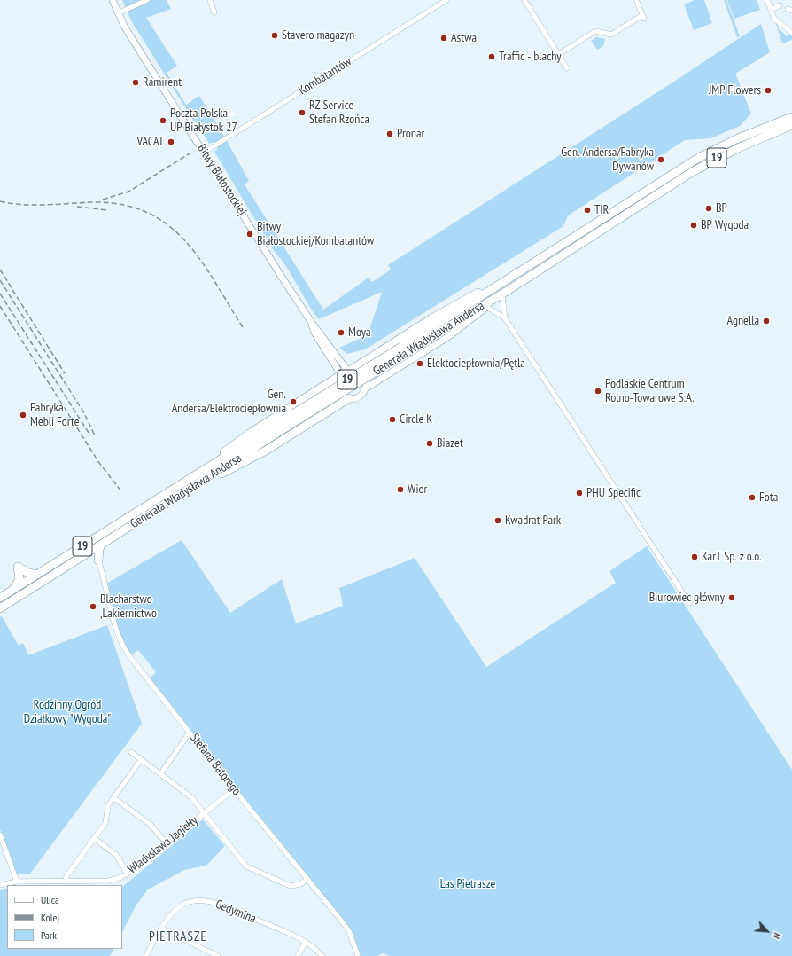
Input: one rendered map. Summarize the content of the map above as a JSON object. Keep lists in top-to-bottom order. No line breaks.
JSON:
{"streets":{"highway":["19","Generała Władysława Andersa"],"street":["Kombatantów","Bitwy Białostockiej","Stefana Batorego","Władysława Jagiełły","Gedymina"]},"crossings":[["Kombatantów","Bitwy Białostockiej"],["Stefana Batorego","Władysława Jagiełły"]],"districts":["PIETRASZE"],"parks":["Rodzinny Ogród Działkowy \"Wygoda\"","Las Pietrasze"],"places":["Stavero magazyn","Astwa","Traffic - blachy","Ramirent","JMP Flowers","RZ Service Stefan Rzońca","Poczta Polska - UP Białystok 27","Pronar","VACAT","Gen. Andersa/Fabryka Dywanów","BP","TIR","BP Wygoda","Bitwy Białostockiej/Kombatantów","Agnella","Moya","Elektociepłownia/Pętla","Podlaskie Centrum Rolno-Towarowe S.A.","Gen. Andersa/Elektrociepłownia","Fabryka Mebli Forte","Circle K","Biazet","Wior","PHU Specific","Fota","Kwadrat Park","KarT Sp. z o.o.","Biurowiec główny","Blacharstwo ,Lakiernictwo"],"legend":["Ulica","Kolej","Park"],"north":"bottom right"}
